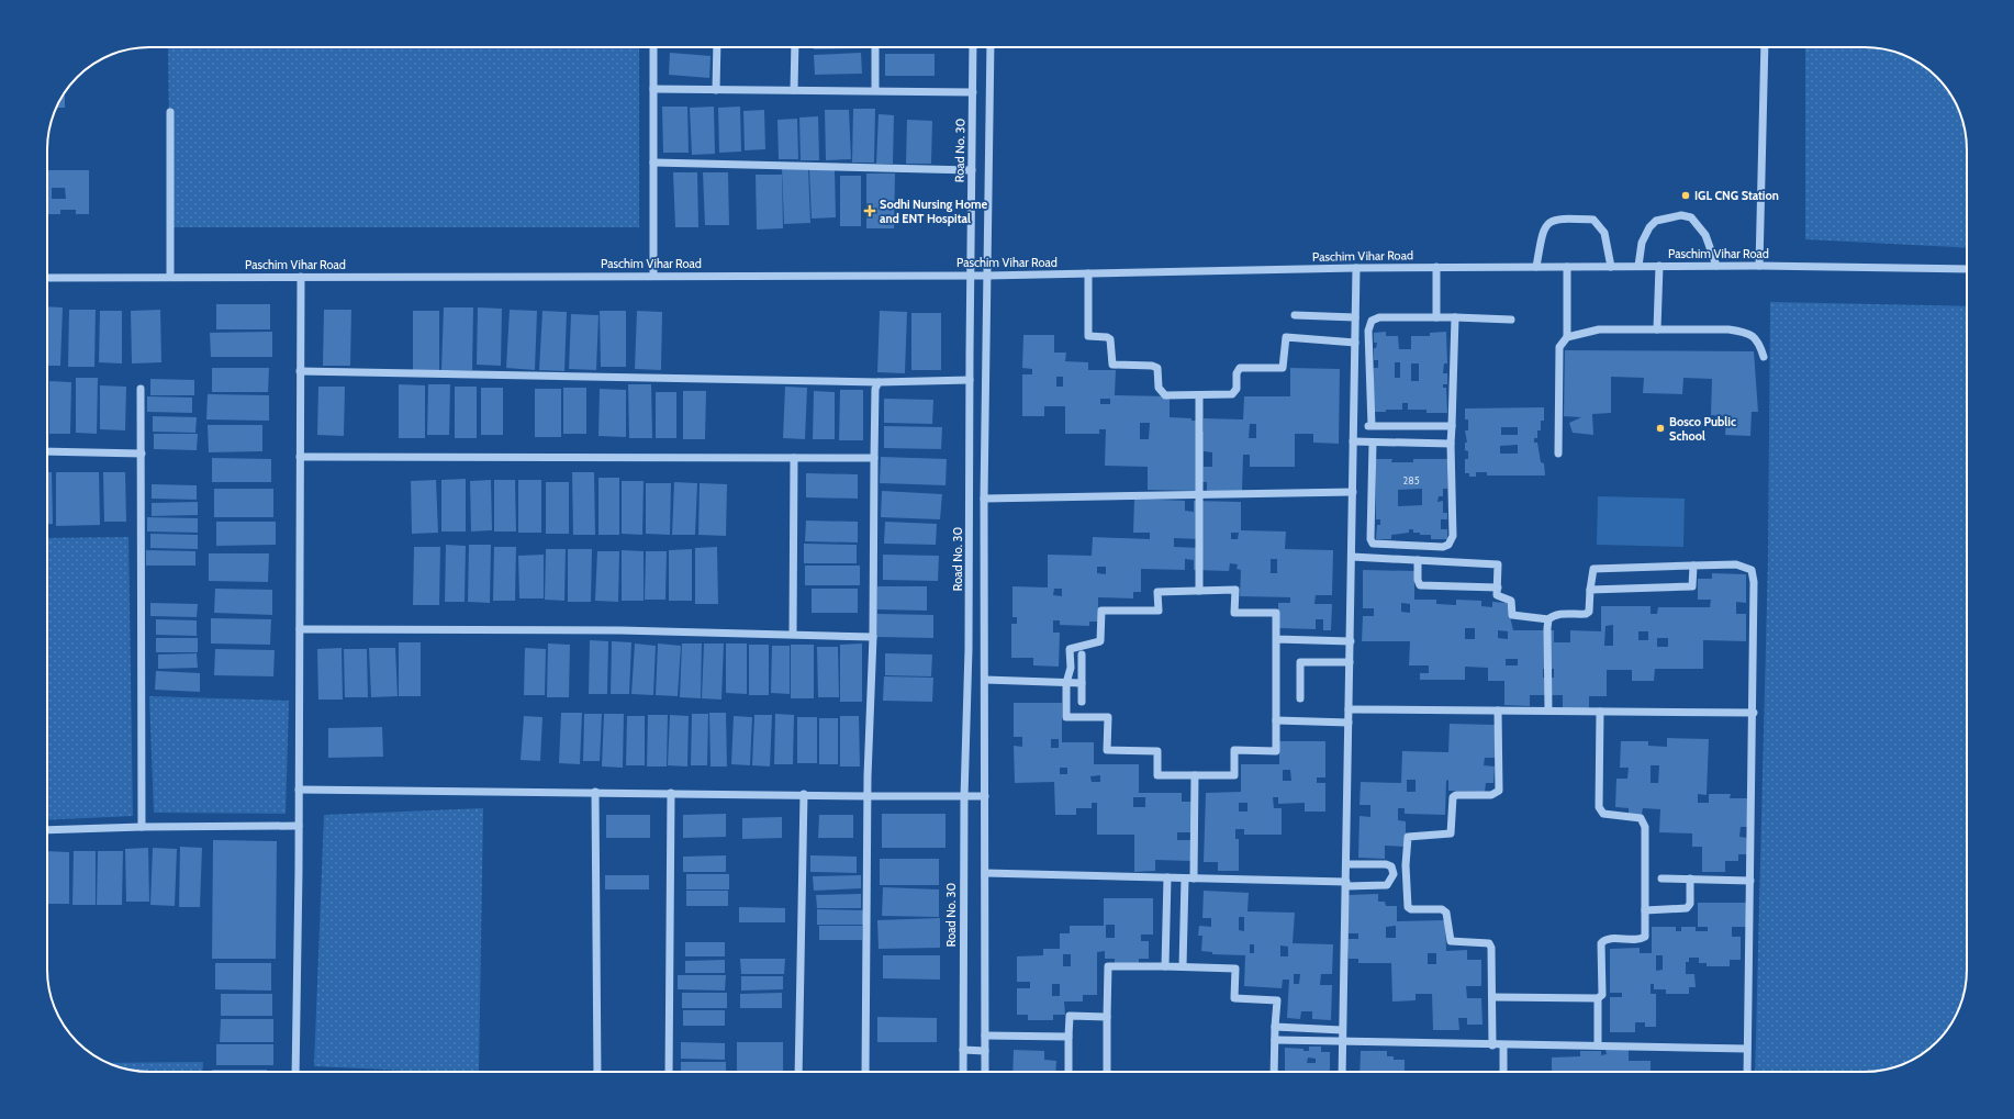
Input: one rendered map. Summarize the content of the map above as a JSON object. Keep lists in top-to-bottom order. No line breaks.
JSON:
{"streets":{"street":["Road No. 30","Paschim Vihar Road"]},"crossings":[["Road No. 30","Paschim Vihar Road"]],"places":{"other":["IGL CNG Station","Bosco Public School"],"health":["Sodhi Nursing Home and ENT Hospital"]},"house_numbers":["285"]}
